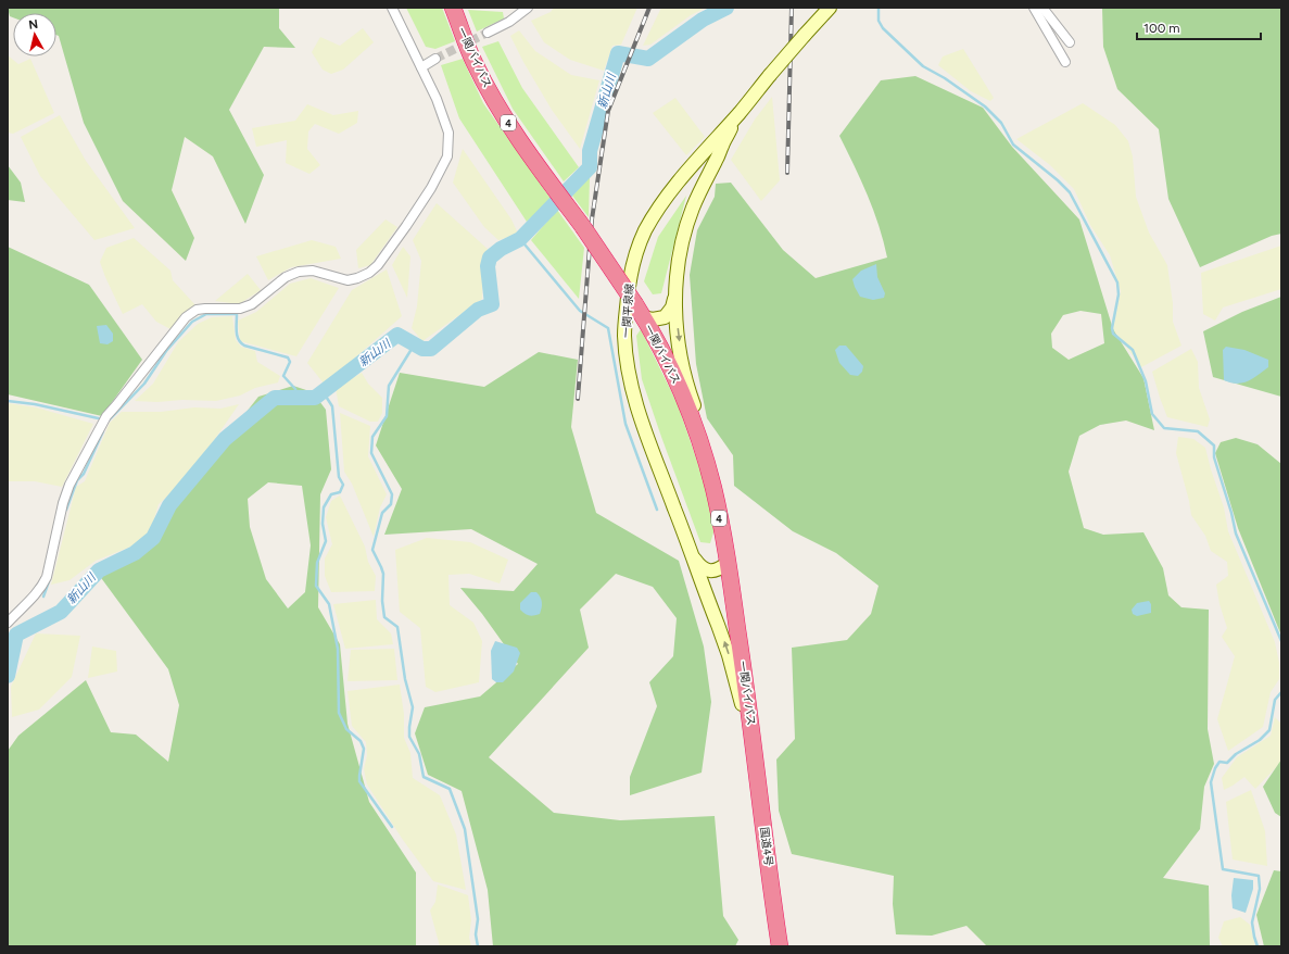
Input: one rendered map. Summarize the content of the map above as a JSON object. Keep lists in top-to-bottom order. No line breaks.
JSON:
{"streets":{"highway":["一関バイパス","4","国道4号"],"main road":["一関平泉線"]},"crossings":[["一関バイパス","一関平泉線"],["一関バイパス","国道4号"],["一関平泉線","国道4号"]],"water":["新山川"],"scale_bar":"100 m","north":"top"}
